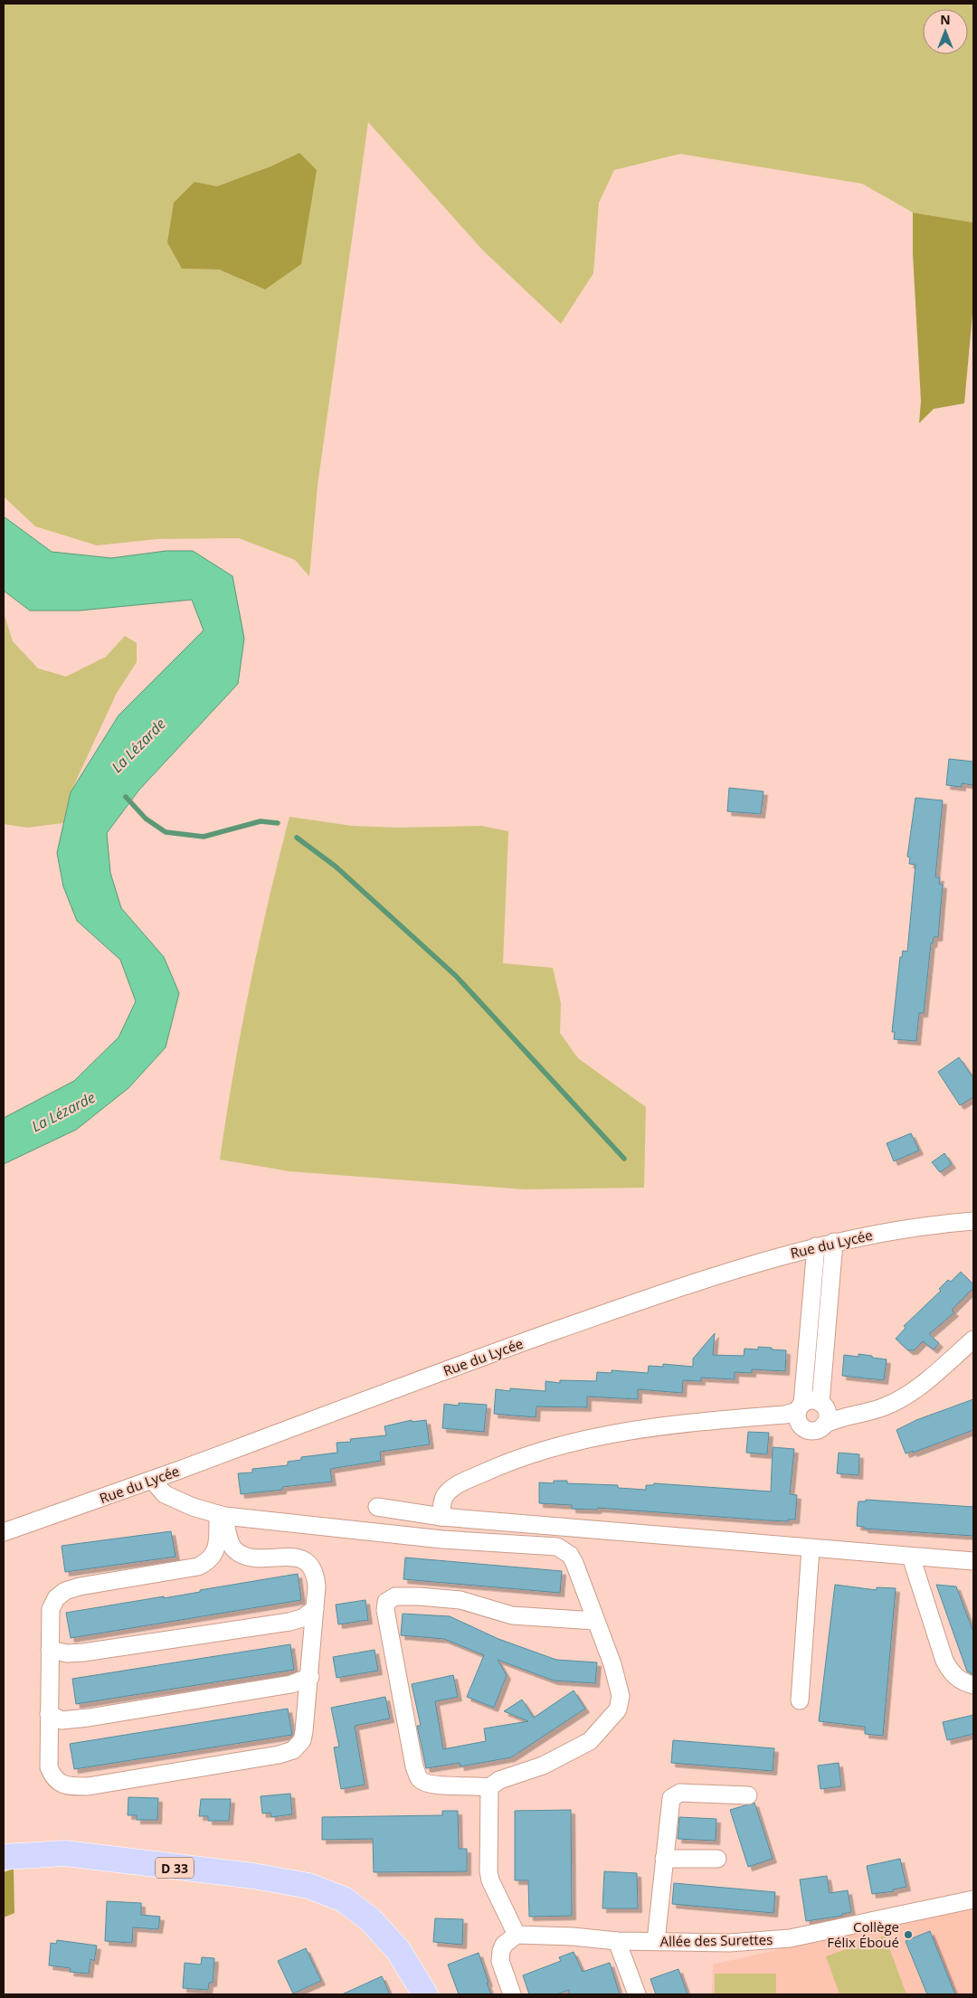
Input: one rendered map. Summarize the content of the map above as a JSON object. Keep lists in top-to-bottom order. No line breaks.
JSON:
{"streets":{"main road":["D 33"],"street":["Rue du Lycée","Allée des Surettes"]},"water":["La Lézarde"],"places":["Collège Félix Éboué"],"north":"top"}
